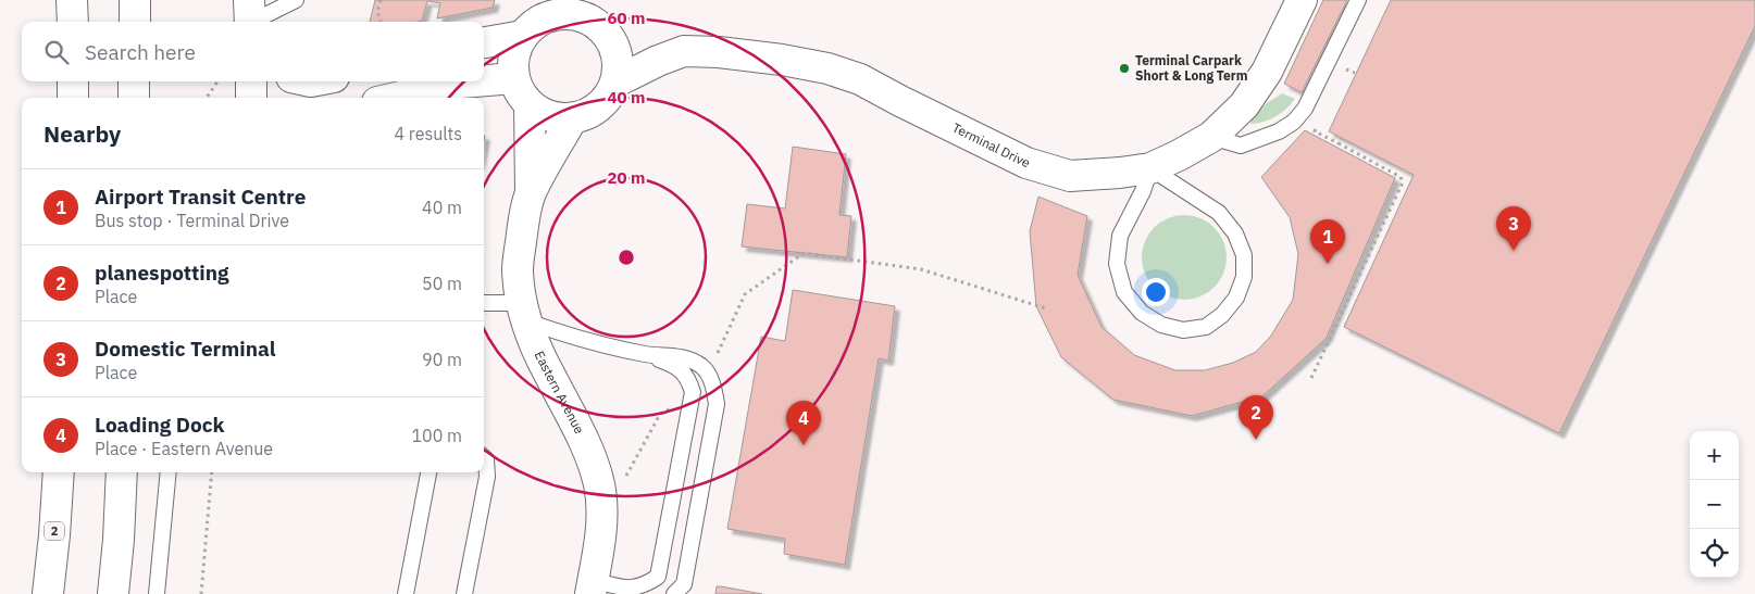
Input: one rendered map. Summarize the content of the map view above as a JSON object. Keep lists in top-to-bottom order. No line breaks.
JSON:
{"streets":{"main road":["Terminal Drive","Eastern Avenue","2"]},"crossings":[["Terminal Drive","Eastern Avenue"]],"places":["Terminal Carpark Short & Long Term"],"page":{"search":"Search here","heading":["Nearby","4 results"],"list":[{"mark":"1","name":"Airport Transit Centre","note":"Bus stop · Terminal Drive","value":"40 m"},{"mark":"2","name":"planespotting","note":"Place","value":"50 m"},{"mark":"3","name":"Domestic Terminal","note":"Place","value":"90 m"},{"mark":"4","name":"Loading Dock","note":"Place · Eastern Avenue","value":"100 m"}],"pins":["3","1","2","4"],"map_buttons":["+","−"]},"rings":["60 m","40 m","20 m"]}
